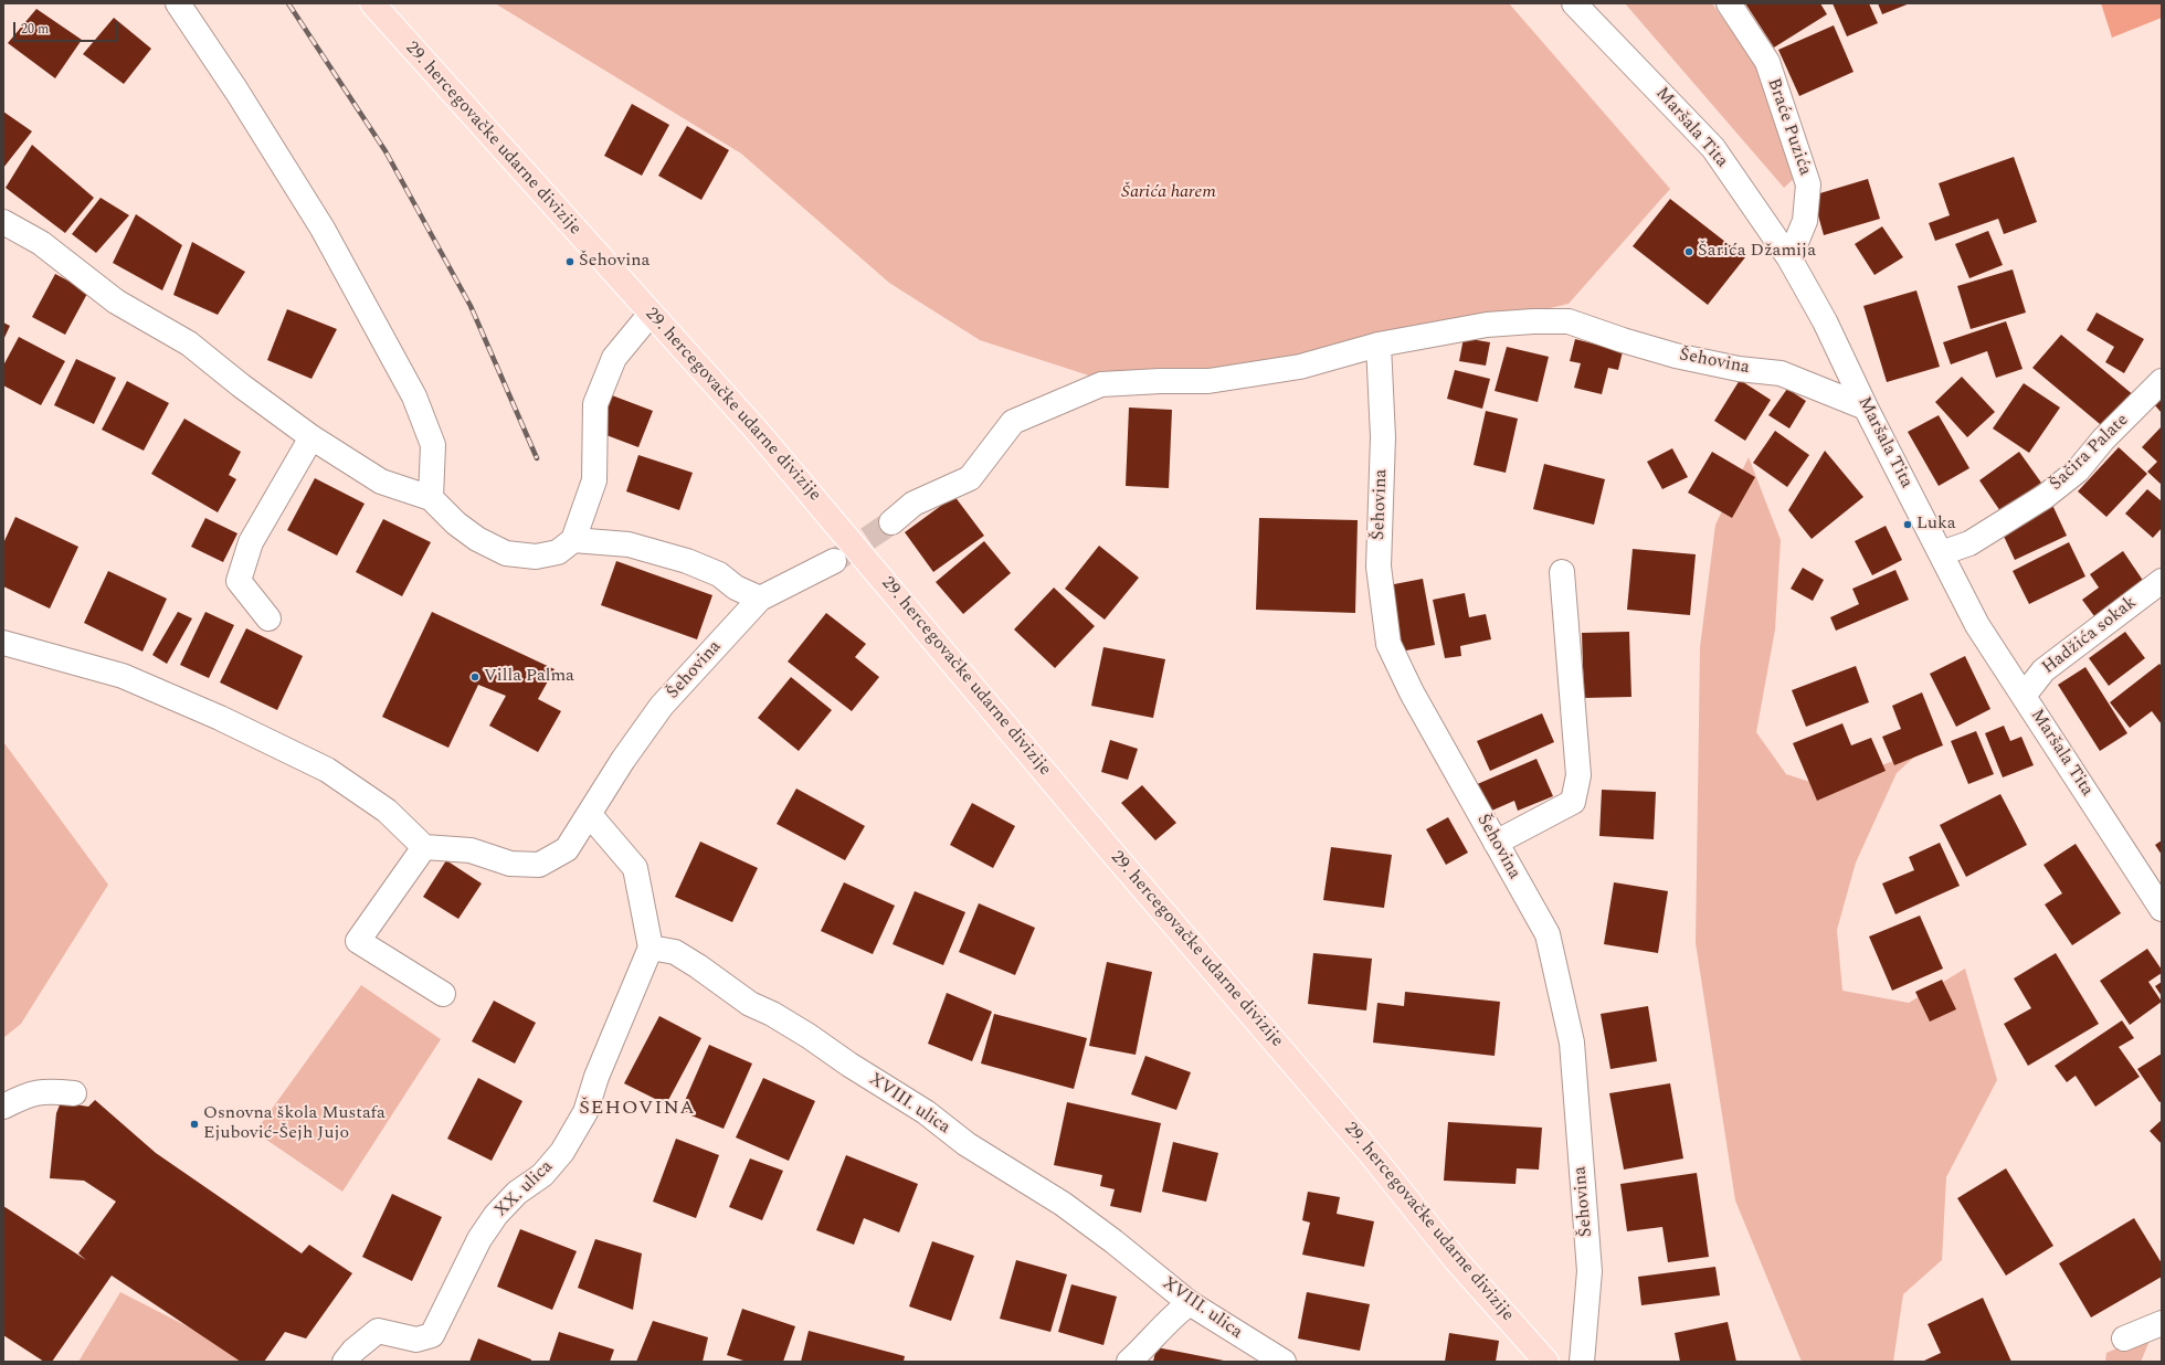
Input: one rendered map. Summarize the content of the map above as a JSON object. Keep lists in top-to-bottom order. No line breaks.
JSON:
{"streets":{"main road":["29. hercegovačke udarne divizije"],"street":["Braće Puzića","Maršala Tita","Šehovina","Šačira Palate","Hadžića sokak","XVIII. ulica","XX. ulica"]},"crossings":[["Braće Puzića","Maršala Tita"],["Maršala Tita","Šehovina"],["Maršala Tita","Šačira Palate"],["Maršala Tita","Hadžića sokak"],["XVIII. ulica","XX. ulica"]],"districts":["ŠEHOVINA"],"parks":["Šarića harem"],"places":["Šarića Džamija","Šehovina","Luka","Villa Palma","Osnovna škola Mustafa Ejubović-Šejh Jujo"],"scale_bar":"20 m"}
